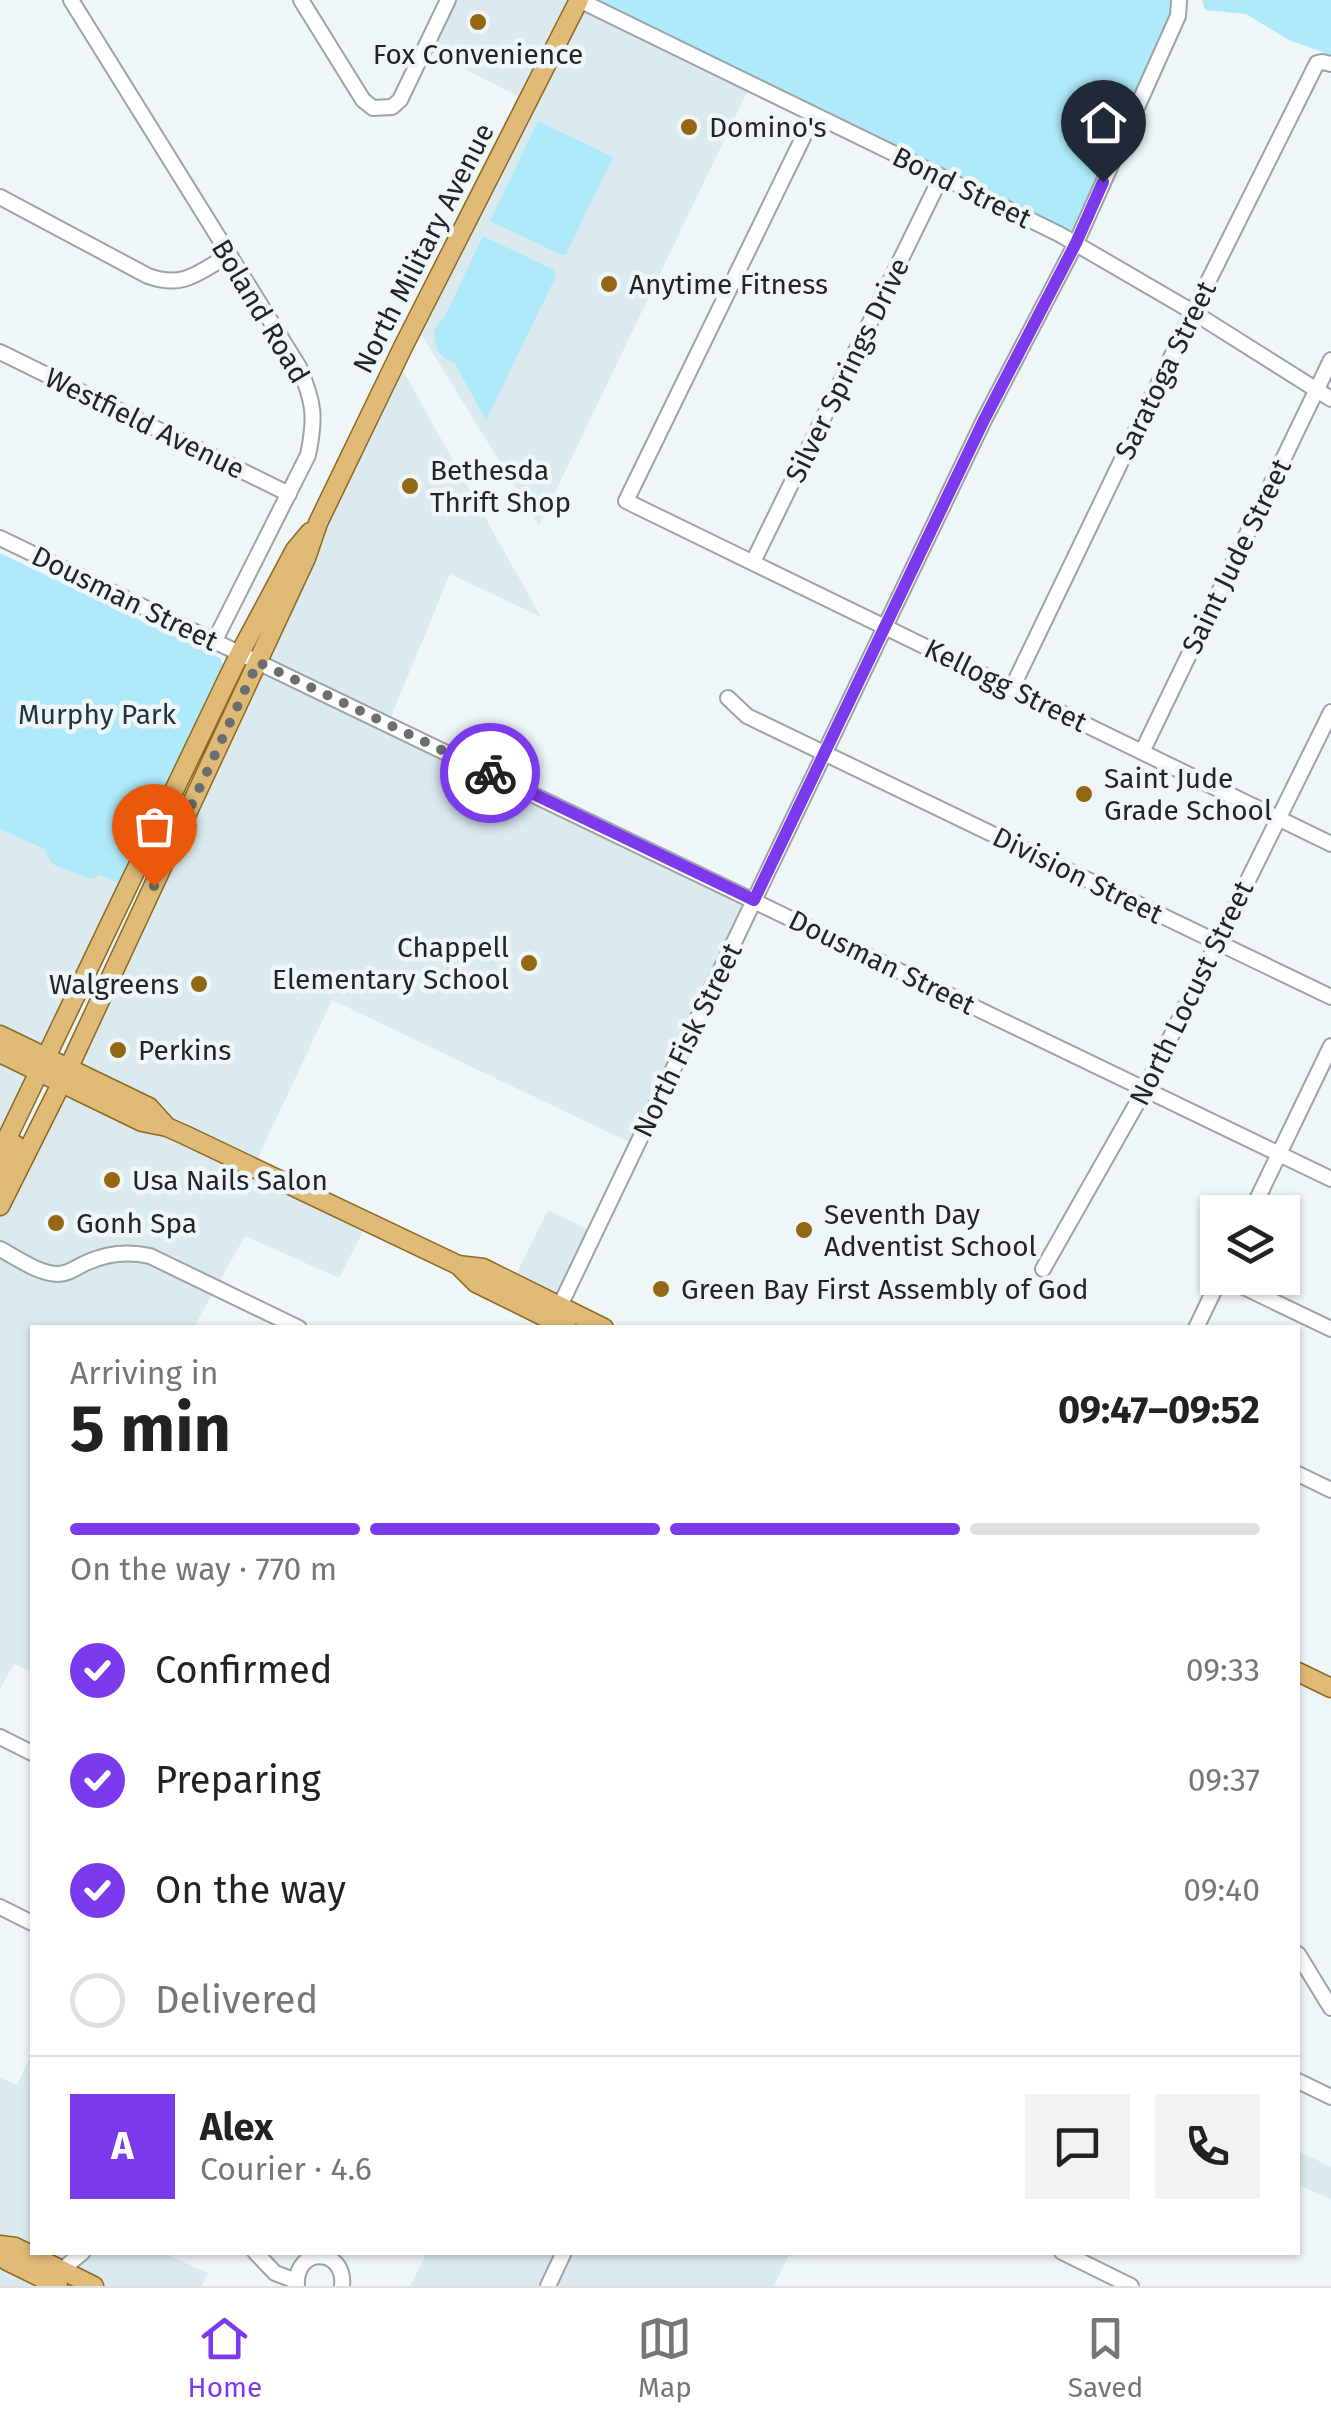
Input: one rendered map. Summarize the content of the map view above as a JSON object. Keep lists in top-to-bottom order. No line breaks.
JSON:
{"streets":{"main road":["North Military Avenue"],"street":["Bond Street","Boland Road","Silver Springs Drive","Saratoga Street","Westfield Avenue","Saint Jude Street","Dousman Street","Kellogg Street","Division Street","North Locust Street","North Fisk Street"]},"crossings":[["Bond Street","North Military Avenue"],["Bond Street","Silver Springs Drive"],["Bond Street","Saratoga Street"],["Bond Street","Saint Jude Street"],["Bond Street","Kellogg Street"],["Bond Street","North Fisk Street"],["North Military Avenue","Dousman Street"],["Boland Road","Westfield Avenue"],["Boland Road","Dousman Street"],["Silver Springs Drive","Kellogg Street"],["Saratoga Street","Kellogg Street"],["Saint Jude Street","Kellogg Street"],["Dousman Street","North Locust Street"],["Dousman Street","North Fisk Street"],["Kellogg Street","North Locust Street"],["Kellogg Street","North Fisk Street"],["Division Street","North Locust Street"],["Division Street","North Fisk Street"]],"parks":["Murphy Park"],"places":["Fox Convenience","Domino's","Anytime Fitness","Bethesda Thrift Shop","Saint Jude Grade School","Chappell Elementary School","Walgreens","Perkins","Usa Nails Salon","Gonh Spa","Seventh Day Adventist School","Green Bay First Assembly of God"],"page":{"heading":["5 min","Arriving in","09:47–09:52"],"panel":["Alex","Courier · 4.6"],"bar":"On the way · 770 m","list":[["Confirmed","09:33"],["Preparing","09:37"],["On the way","09:40"],"Delivered"],"round":"A","tabs":["Home","Map","Saved"]}}
